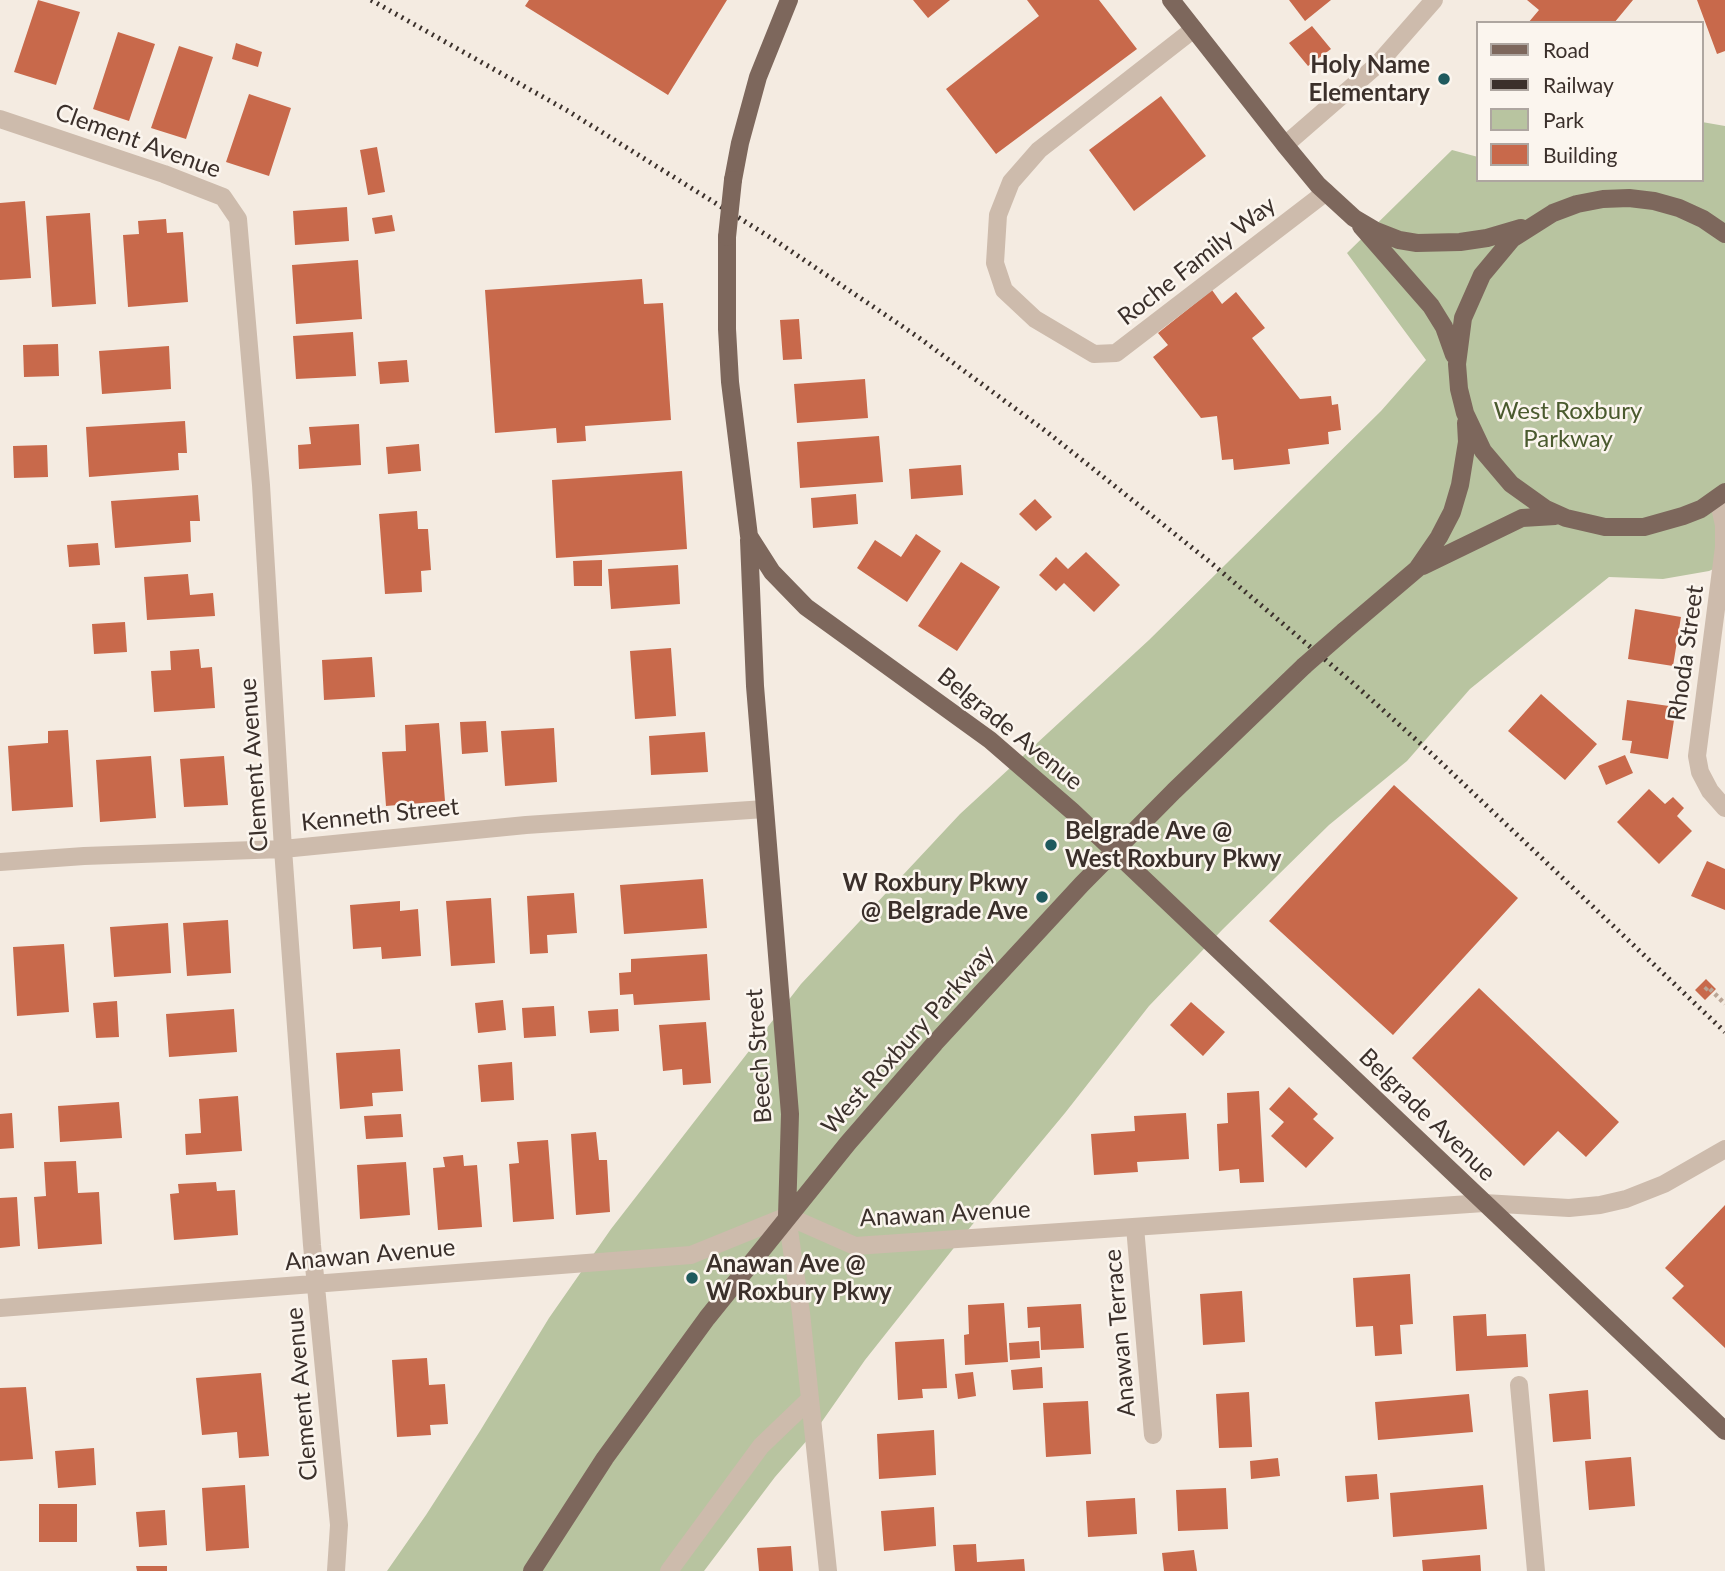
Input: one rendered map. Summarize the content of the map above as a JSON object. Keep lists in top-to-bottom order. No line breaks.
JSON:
{"streets":{"main road":["Belgrade Avenue","West Roxbury Parkway","Beech Street"],"street":["Clement Avenue","Roche Family Way","Rhoda Street","Kenneth Street","Anawan Avenue","Anawan Terrace"]},"crossings":[["Clement Avenue","Kenneth Street"],["Clement Avenue","Anawan Avenue"],["Belgrade Avenue","West Roxbury Parkway"],["Belgrade Avenue","Beech Street"],["Belgrade Avenue","Anawan Avenue"],["Kenneth Street","Beech Street"],["West Roxbury Parkway","Beech Street"],["West Roxbury Parkway","Anawan Avenue"],["Beech Street","Anawan Avenue"],["Anawan Avenue","Anawan Terrace"]],"parks":["West Roxbury Parkway"],"places":["Holy Name Elementary","Belgrade Ave @ West Roxbury Pkwy","W Roxbury Pkwy @ Belgrade Ave","Anawan Ave @ W Roxbury Pkwy"],"legend":["Road","Railway","Park","Building"]}
